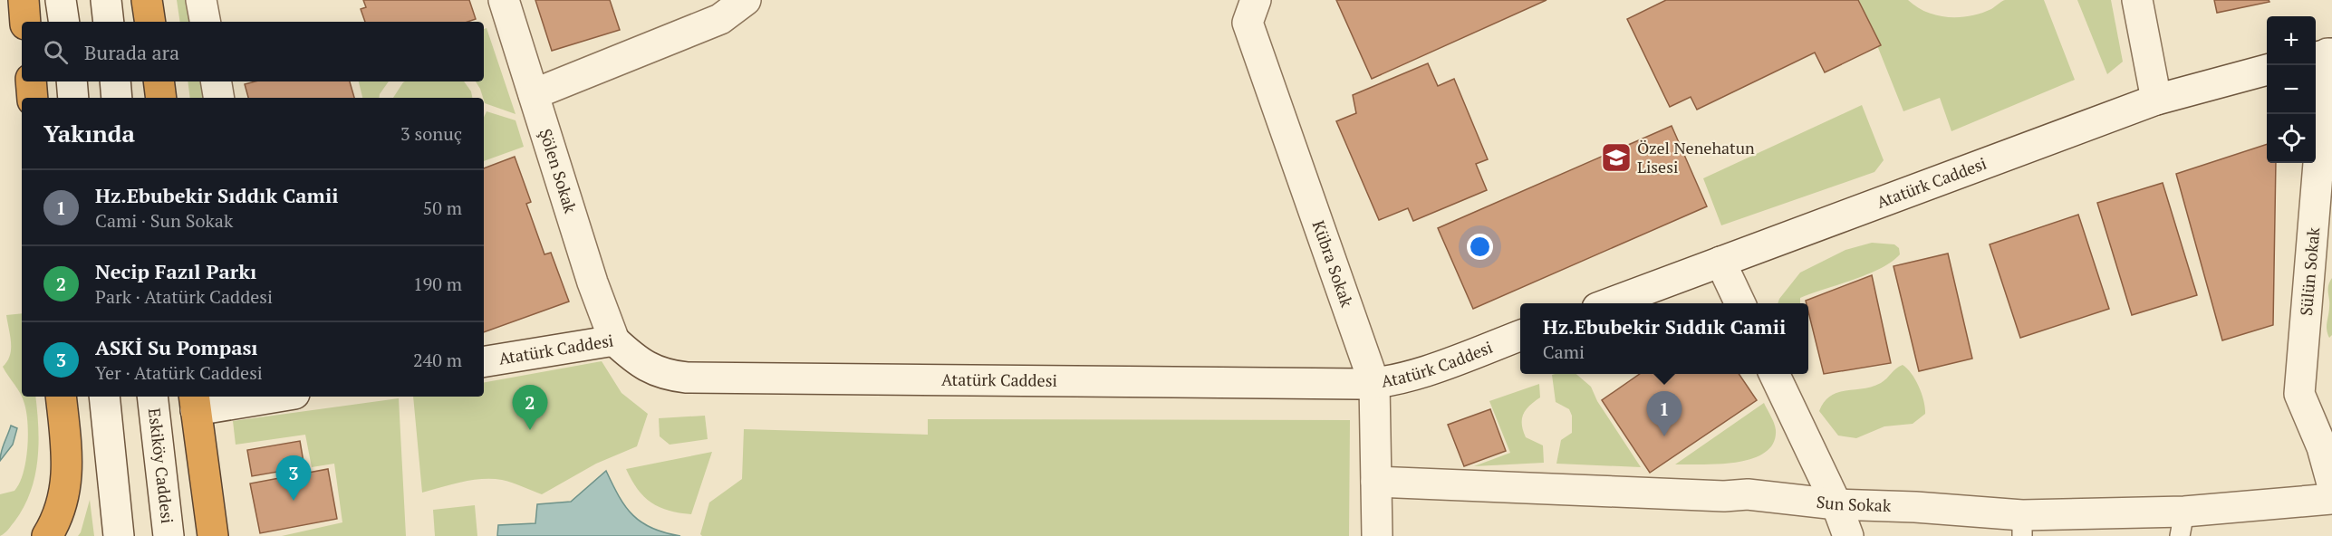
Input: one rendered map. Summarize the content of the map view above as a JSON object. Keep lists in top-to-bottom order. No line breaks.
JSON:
{"streets":{"street":["Şölen Sokak","Atatürk Caddesi","Kübra Sokak","Sülün Sokak","Eskiköy Caddesi","Sun Sokak"]},"crossings":[["Şölen Sokak","Atatürk Caddesi"],["Atatürk Caddesi","Kübra Sokak"],["Kübra Sokak","Sun Sokak"]],"places":{"school or university":["Özel Nenehatun Lisesi"]},"page":{"map_buttons":["+","−"],"search":"Burada ara","heading":["Yakında","3 sonuç"],"list":[{"mark":"1","name":"Hz.Ebubekir Sıddık Camii","note":"Cami · Sun Sokak","value":"50 m"},{"mark":"2","name":"Necip Fazıl Parkı","note":"Park · Atatürk Caddesi","value":"190 m"},{"mark":"3","name":"ASKİ Su Pompası","note":"Yer · Atatürk Caddesi","value":"240 m"}],"popup":["Hz.Ebubekir Sıddık Camii","Cami"],"pins":["2","1","3"]}}
